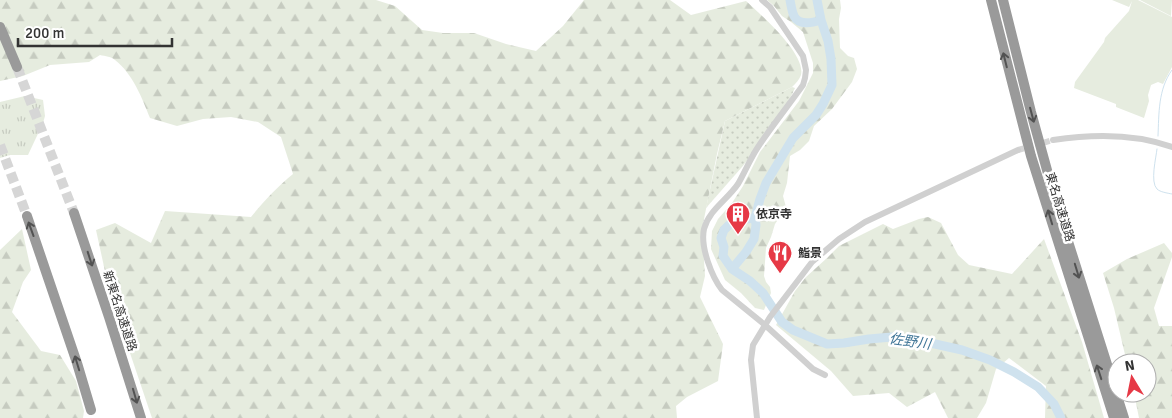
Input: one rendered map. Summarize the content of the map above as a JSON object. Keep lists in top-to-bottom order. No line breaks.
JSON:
{"streets":{"highway":["東名高速道路","新東名高速道路"]},"water":["佐野川"],"places":{"building":["依京寺"],"restaurant":["鮨景"]},"scale_bar":"200 m","north":"top"}
